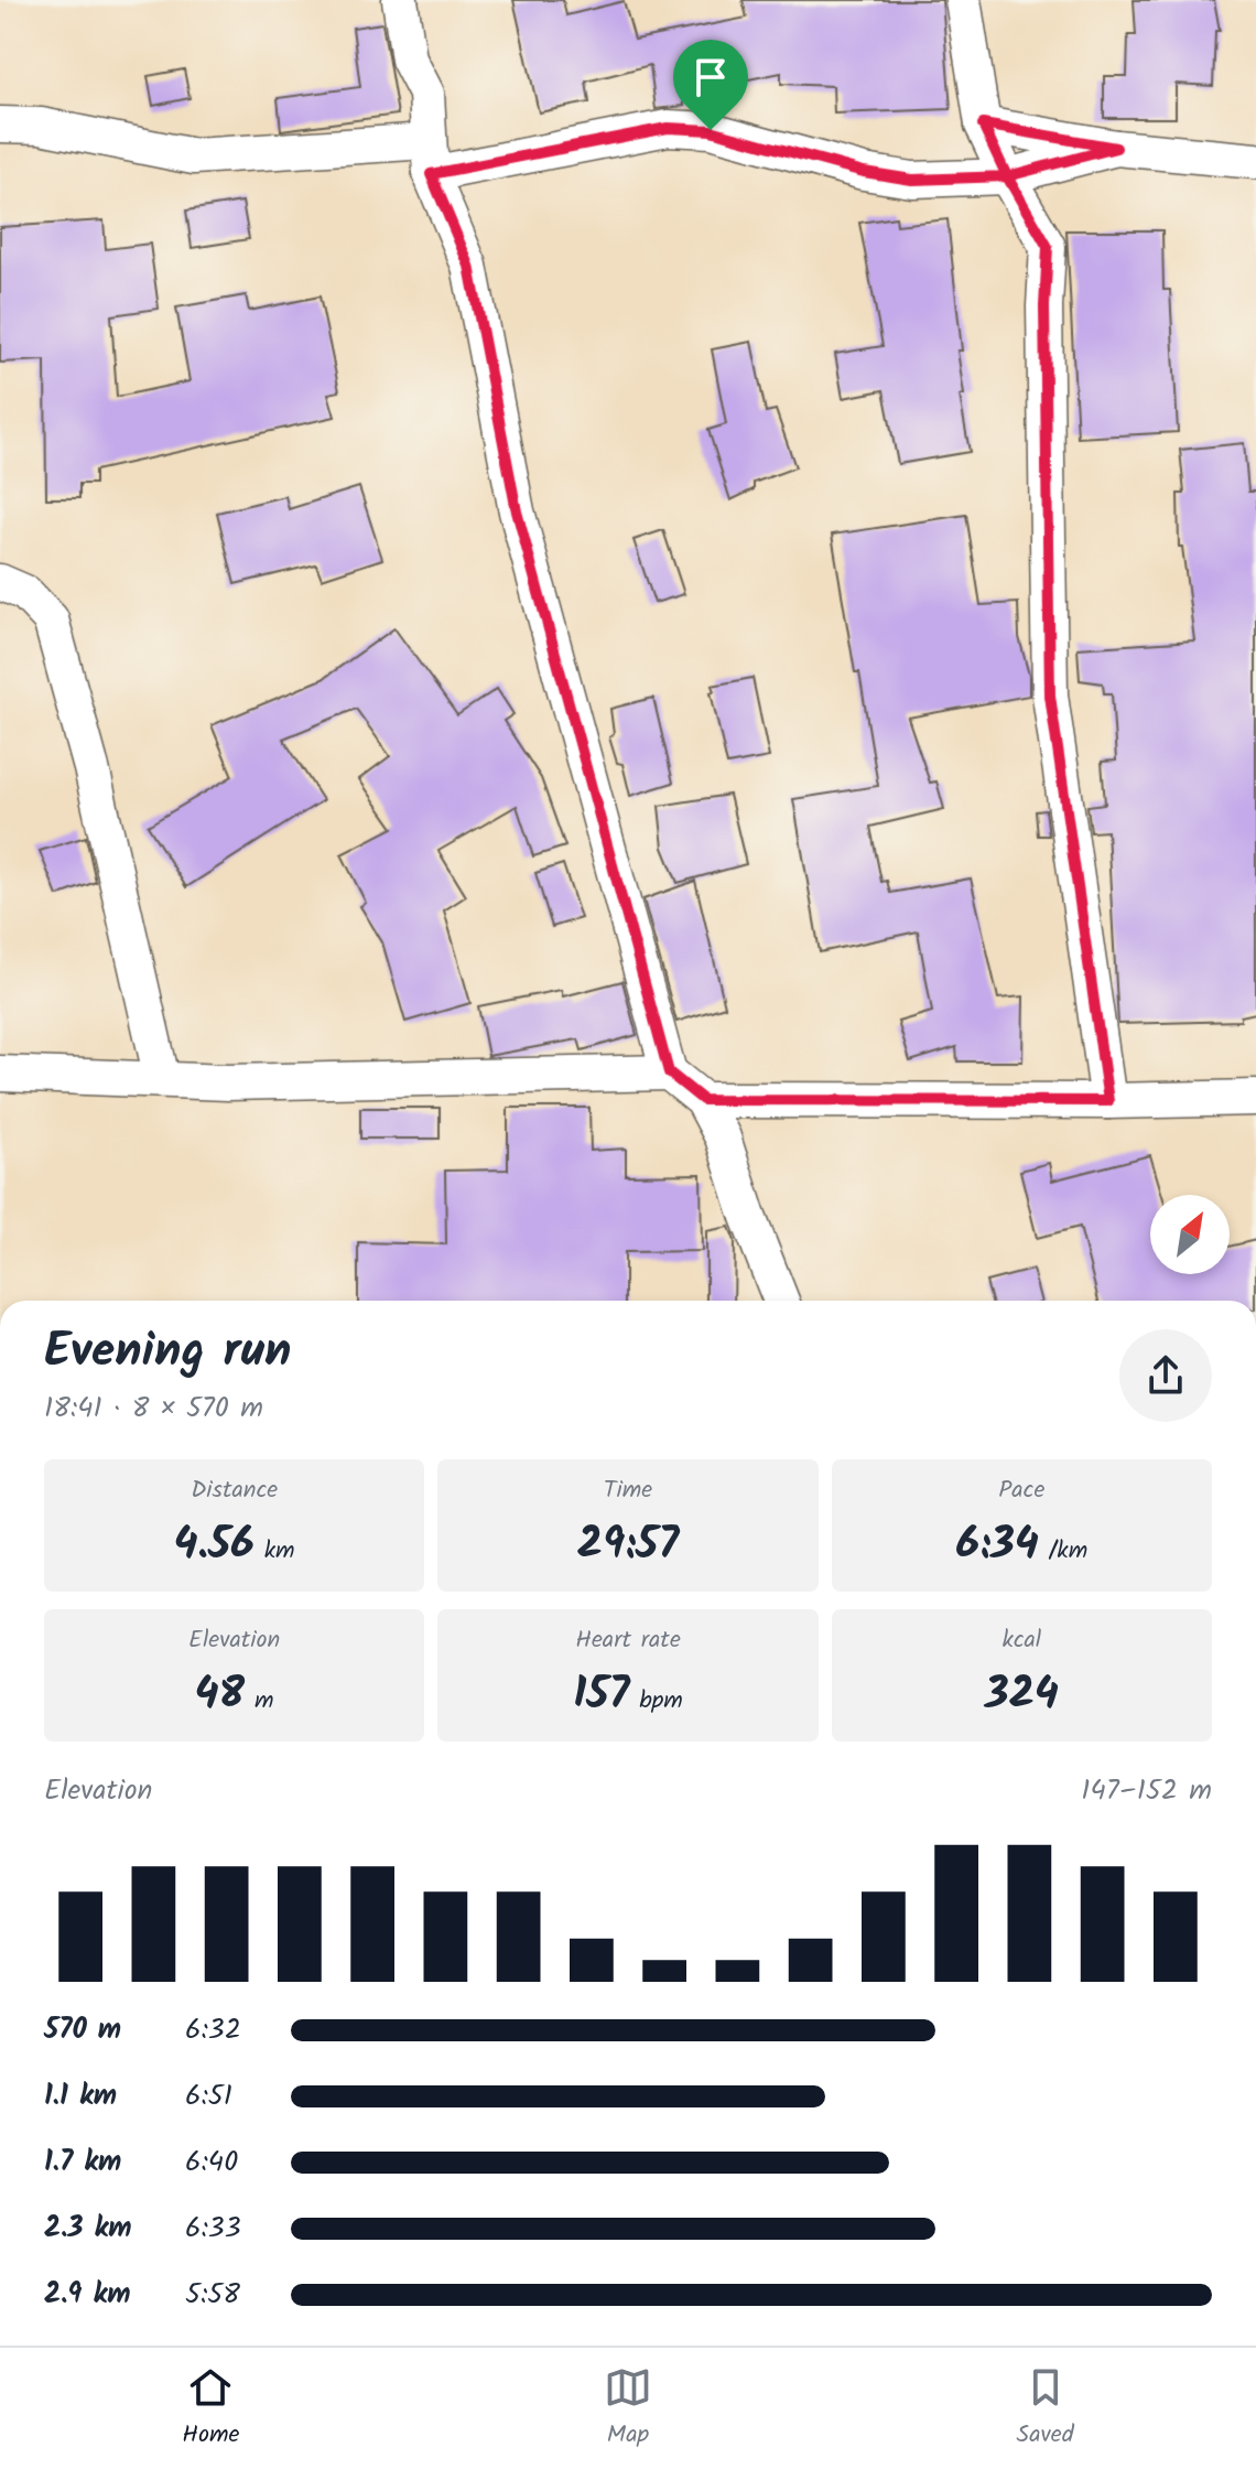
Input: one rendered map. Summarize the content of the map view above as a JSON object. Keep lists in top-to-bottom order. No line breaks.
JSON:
{"north":"top right","page":{"heading":["Evening run","18:41 · 8 × 570 m"],"stats":[["Distance","4.56 km"],["Time","29:57"],["Pace","6:34 /km"],["Elevation","48 m"],["Heart rate","157 bpm"],["kcal","324"]],"chart":["Elevation","147–152 m"],"list":[{"name":"570 m","note":"6:32"},{"name":"1.1 km","note":"6:51"},{"name":"1.7 km","note":"6:40"},{"name":"2.3 km","note":"6:33"},{"name":"2.9 km","note":"5:58"}],"tabs":["Home","Map","Saved"]}}
